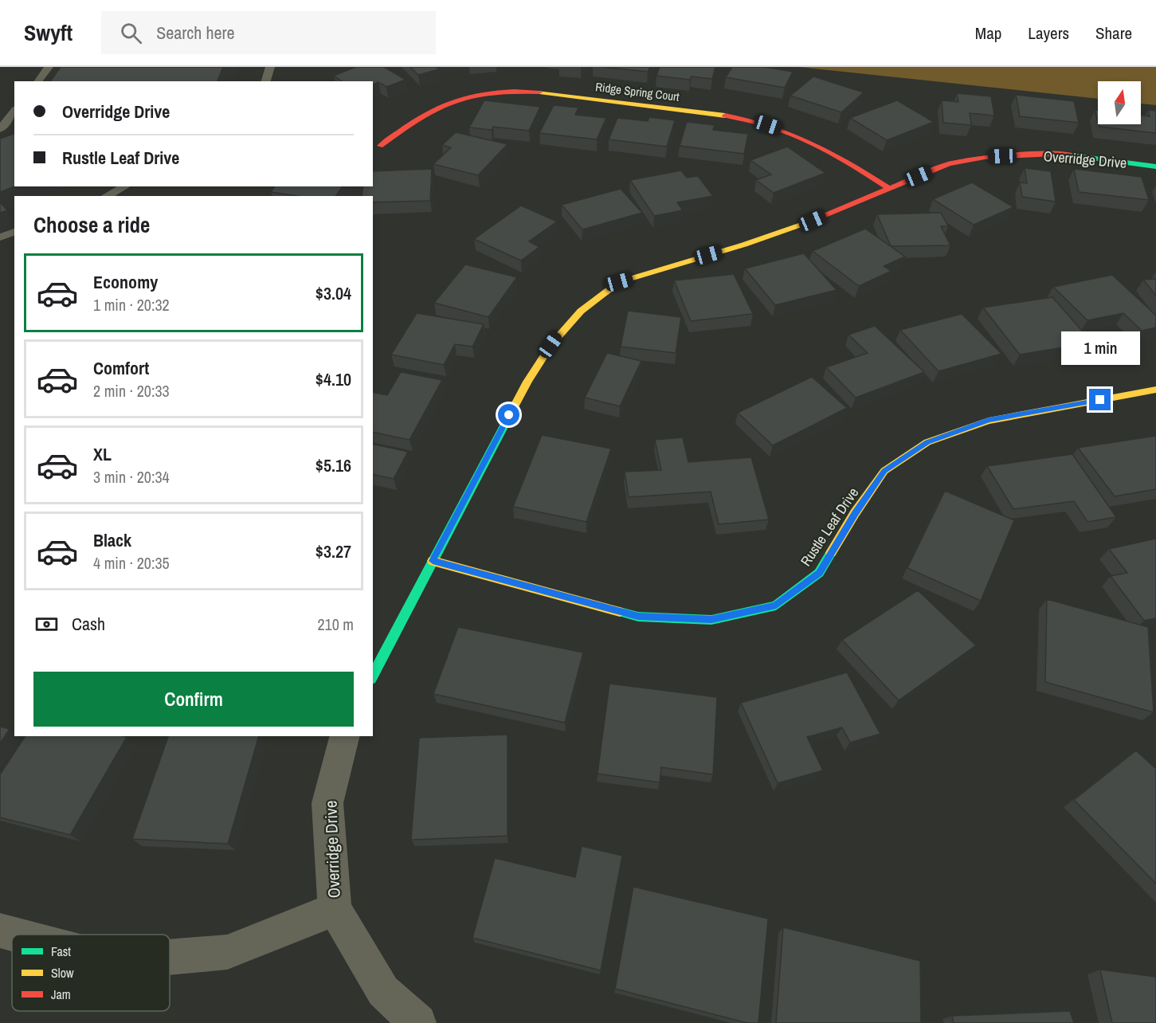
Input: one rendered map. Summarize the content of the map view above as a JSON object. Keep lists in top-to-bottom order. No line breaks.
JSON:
{"streets":{"street":["Ridge Spring Court","Overridge Drive","Rustle Leaf Drive"]},"crossings":[["Ridge Spring Court","Overridge Drive"],["Overridge Drive","Rustle Leaf Drive"]],"legend":["Fast","Slow","Jam"],"north":"top","page":{"header":"Swyft","search":"Search here","nav":["Map","Layers","Share"],"banner":["Overridge Drive","Rustle Leaf Drive"],"heading":"Choose a ride","list":[{"name":"Economy","note":"1 min · 20:32","value":"$3.04"},{"name":"Comfort","note":"2 min · 20:33","value":"$4.10"},{"name":"XL","note":"3 min · 20:34","value":"$5.16"},{"name":"Black","note":"4 min · 20:35","value":"$3.27"}],"bubble":"1 min","pay":["Cash","210 m"],"buttons":"Confirm"}}
